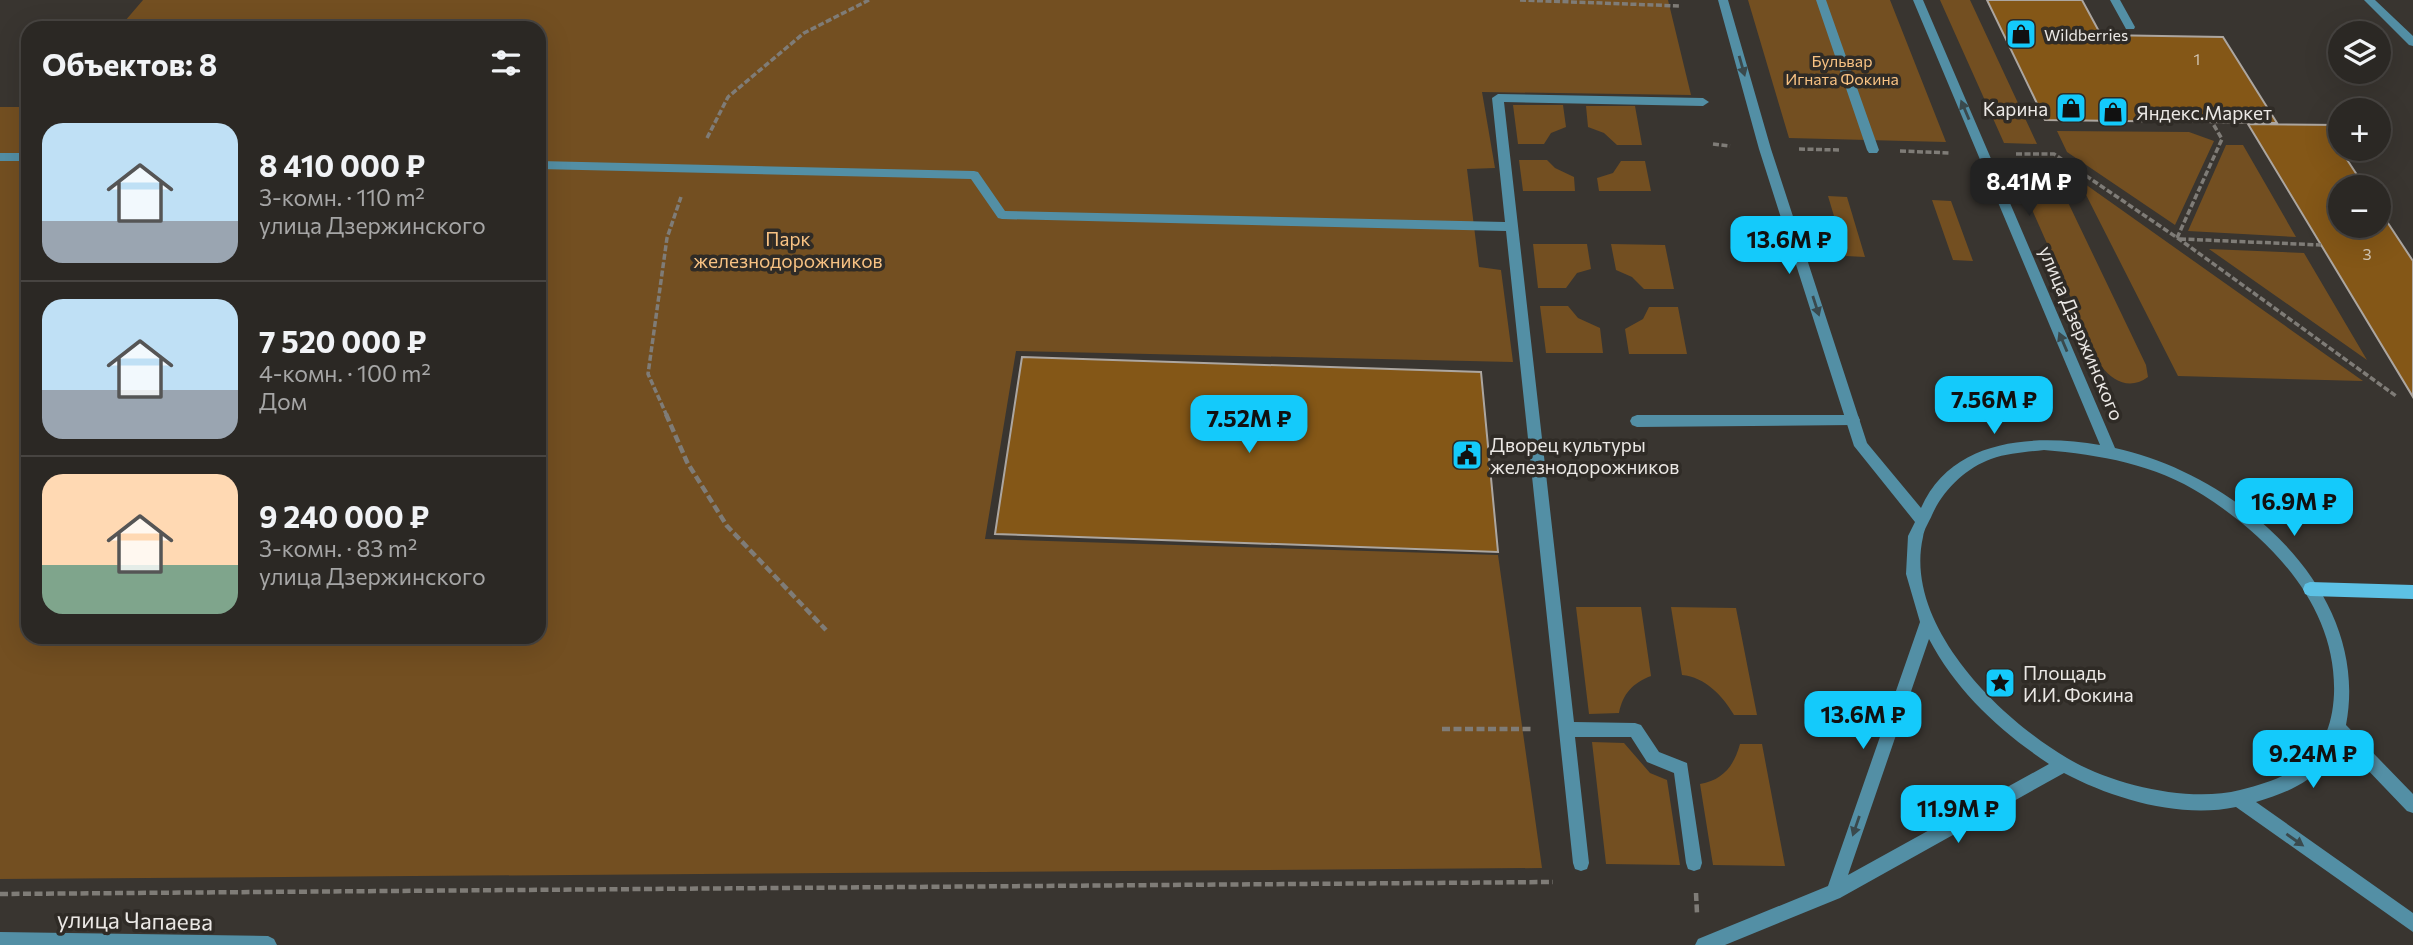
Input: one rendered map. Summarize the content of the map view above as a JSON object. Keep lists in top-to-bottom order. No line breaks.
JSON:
{"streets":{"street":["улица Дзержинского","улица Чапаева"]},"one_way":["улица Дзержинского"],"parks":["Бульвар Игната Фокина","Парк железнодорожников"],"places":{"shop":["Wildberries","Карина","Яндекс.Маркет"],"public building":["Дворец культуры железнодорожников"],"place":["Площадь И.И. Фокина"]},"house_numbers":["1","3"],"page":{"map_buttons":["+","−"],"heading":"Объектов: 8","list":[{"name":"8 410 000 ₽","note":"3-комн. · 110 m² · улица Дзержинского"},{"name":"7 520 000 ₽","note":"4-комн. · 100 m² · Дом"},{"name":"9 240 000 ₽","note":"3-комн. · 83 m² · улица Дзержинского"}],"price":["8.41M ₽","13.6M ₽","7.56M ₽","7.52M ₽","16.9M ₽","13.6M ₽","9.24M ₽","11.9M ₽"]}}
